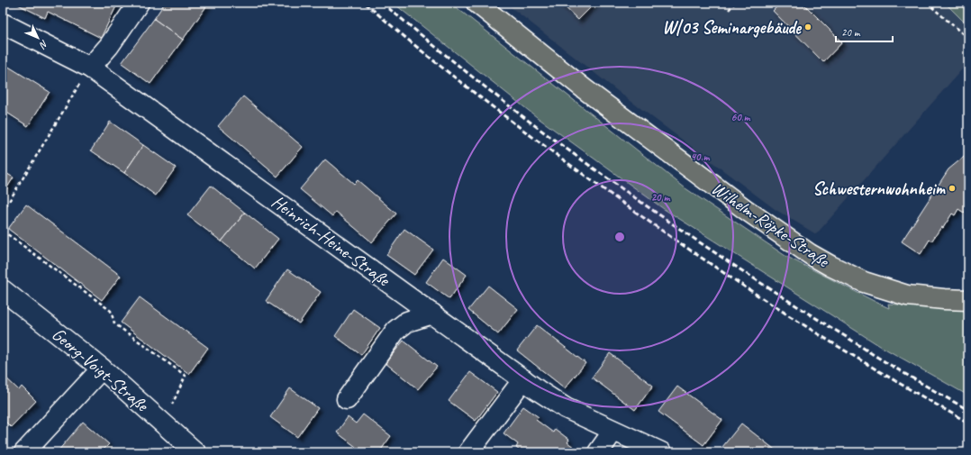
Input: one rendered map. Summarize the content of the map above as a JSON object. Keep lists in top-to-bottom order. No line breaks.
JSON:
{"streets":{"main road":["Wilhelm-Röpke-Straße"],"street":["Heinrich-Heine-Straße","Georg-Voigt-Straße"]},"places":["W|03 Seminargebäude","Schwesternwohnheim"],"scale_bar":"20 m","north":"bottom right","rings":["60 m","40 m","20 m"]}
